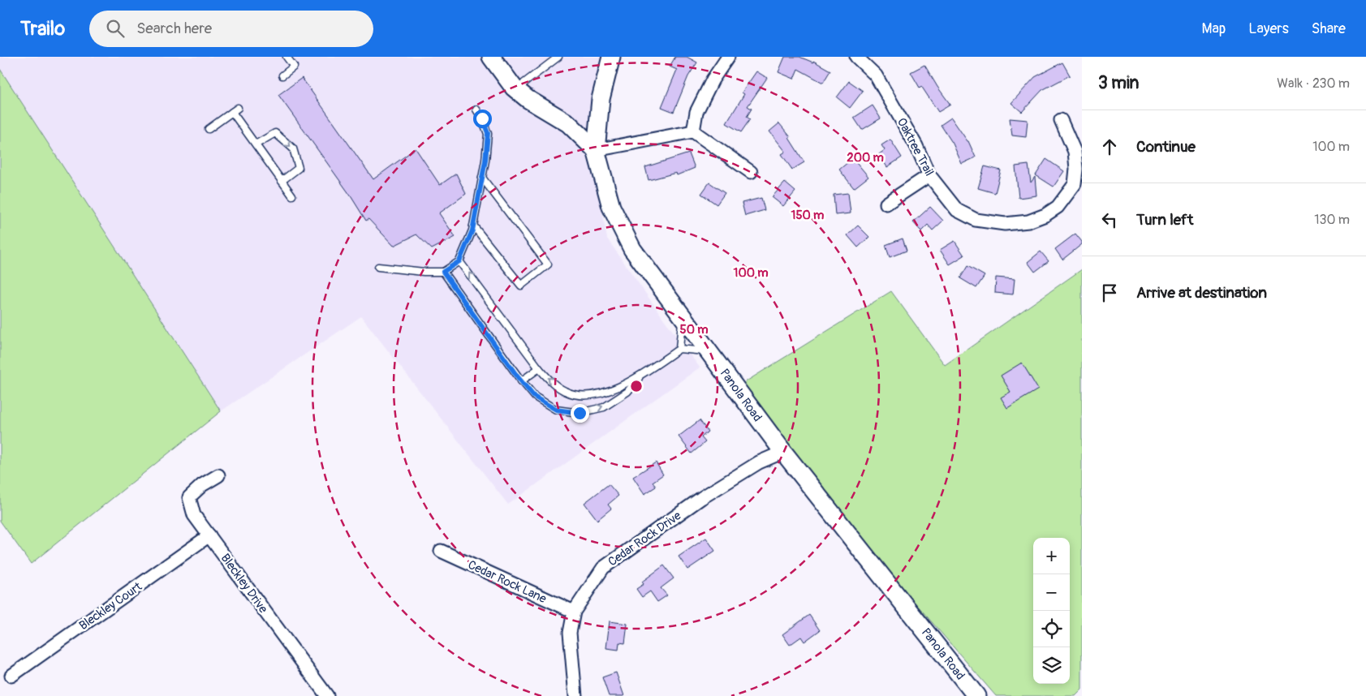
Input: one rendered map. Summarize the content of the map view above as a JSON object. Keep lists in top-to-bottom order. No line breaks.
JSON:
{"streets":{"main road":["Panola Road"],"street":["Oaktree Trail","Cedar Rock Drive","Cedar Rock Lane","Bleckley Drive","Bleckley Court"]},"crossings":[["Panola Road","Cedar Rock Drive"],["Cedar Rock Drive","Cedar Rock Lane"],["Bleckley Drive","Bleckley Court"]],"page":{"header":"Trailo","search":"Search here","nav":["Map","Layers","Share"],"heading":["3 min","Walk · 230 m"],"list":[["Continue","100 m"],["Turn left","130 m"],"Arrive at destination"],"map_buttons":["+","−"]},"rings":["200 m","150 m","100 m","50 m"]}
